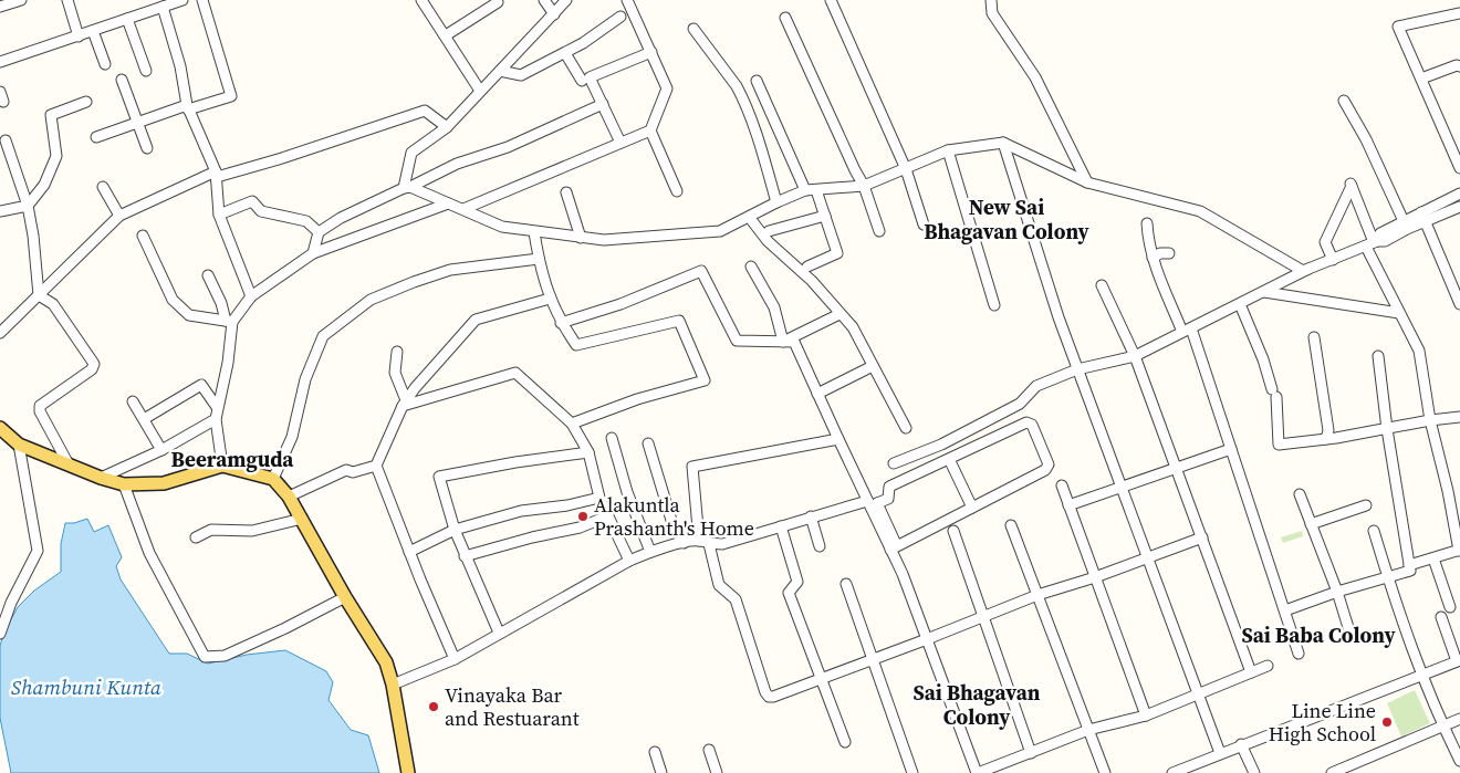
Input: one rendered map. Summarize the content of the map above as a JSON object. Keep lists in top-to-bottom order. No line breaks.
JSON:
{"districts":["New Sai Bhagavan Colony","Beeramguda","Sai Baba Colony","Sai Bhagavan Colony"],"water":["Shambuni Kunta"],"places":["Alakuntla Prashanth's Home","Vinayaka Bar and Restuarant","Line Line High School"]}
